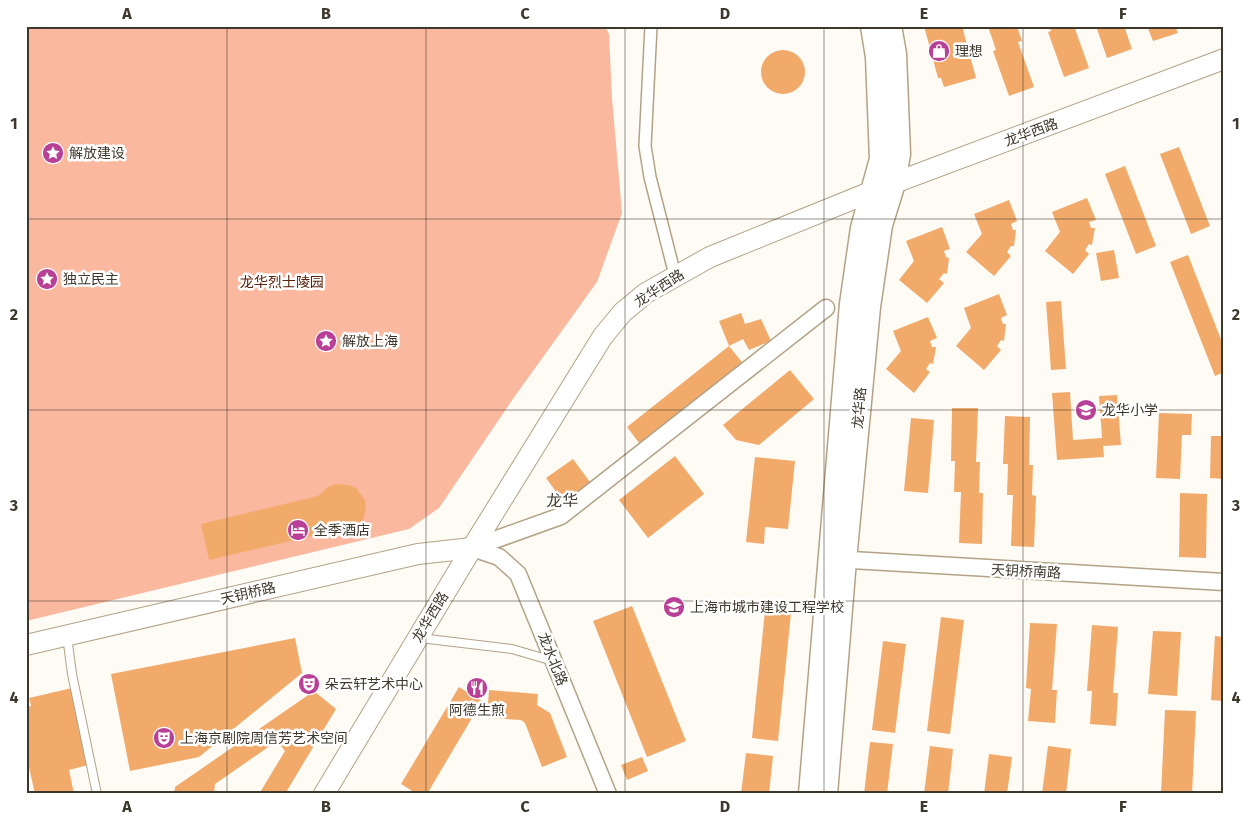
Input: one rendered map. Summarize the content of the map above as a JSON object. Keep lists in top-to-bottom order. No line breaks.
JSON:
{"streets":{"main road":["龙华路"],"street":["龙华西路","天钥桥南路","天钥桥路","龙水北路"]},"crossings":[["龙华西路","龙华路"],["龙华西路","天钥桥路"],["龙华西路","龙水北路"],["龙华路","天钥桥南路"],["天钥桥路","龙水北路"]],"districts":["龙华"],"parks":["龙华烈士陵园"],"places":{"shop":["理想"],"place":["解放建设","独立民主","解放上海"],"school or university":["龙华小学","上海市城市建设工程学校"],"hotel":["全季酒店"],"theatre":["朵云轩艺术中心","上海京剧院周信芳艺术空间"],"restaurant":["阿德生煎"]},"grid":{"columns":["A","B","C","D","E","F"],"rows":["1","2","3","4"]}}
